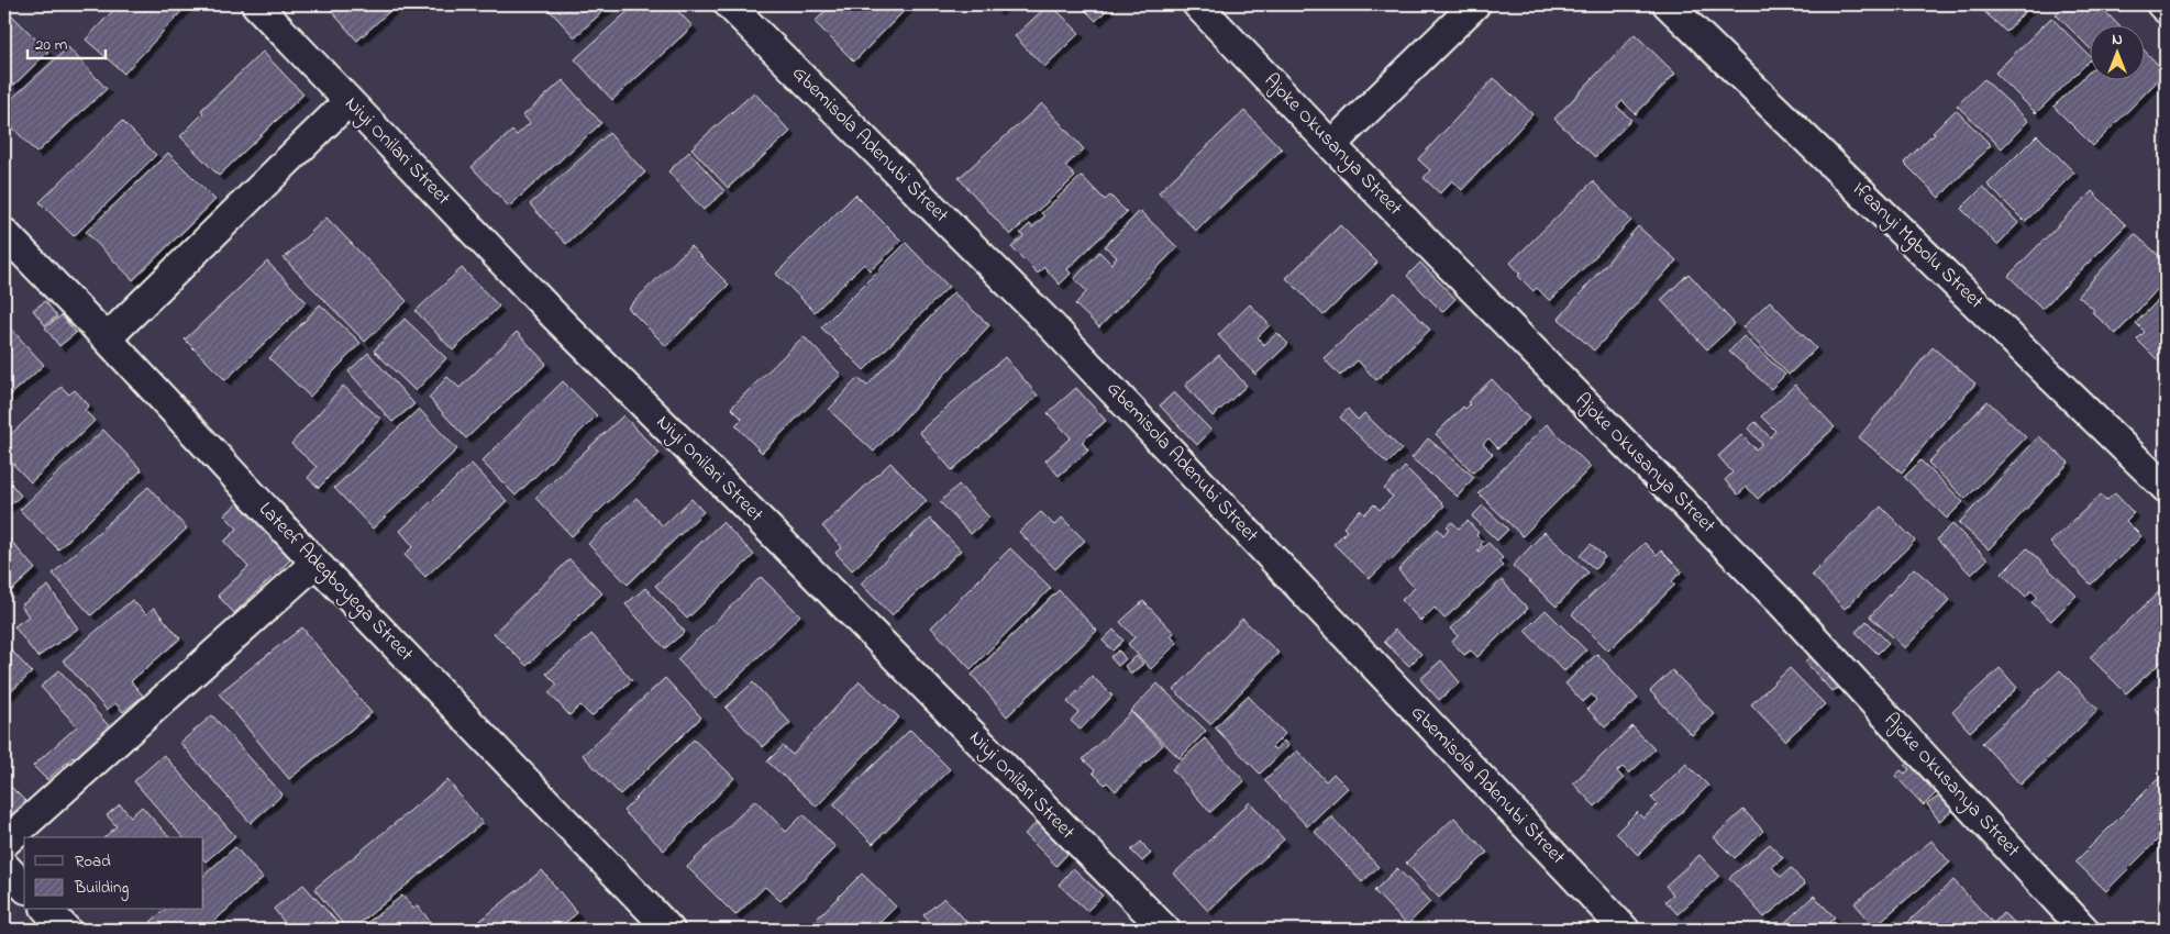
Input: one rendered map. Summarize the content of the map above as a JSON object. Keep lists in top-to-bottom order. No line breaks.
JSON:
{"streets":{"street":["Gbemisola Adenubi Street","Ajoke Okusanya Street","Niyi Onilari Street","Ifeanyi Mgbolu Street","Lateef Adegboyega Street"]},"legend":["Road","Building"],"scale_bar":"20 m","north":"top"}
